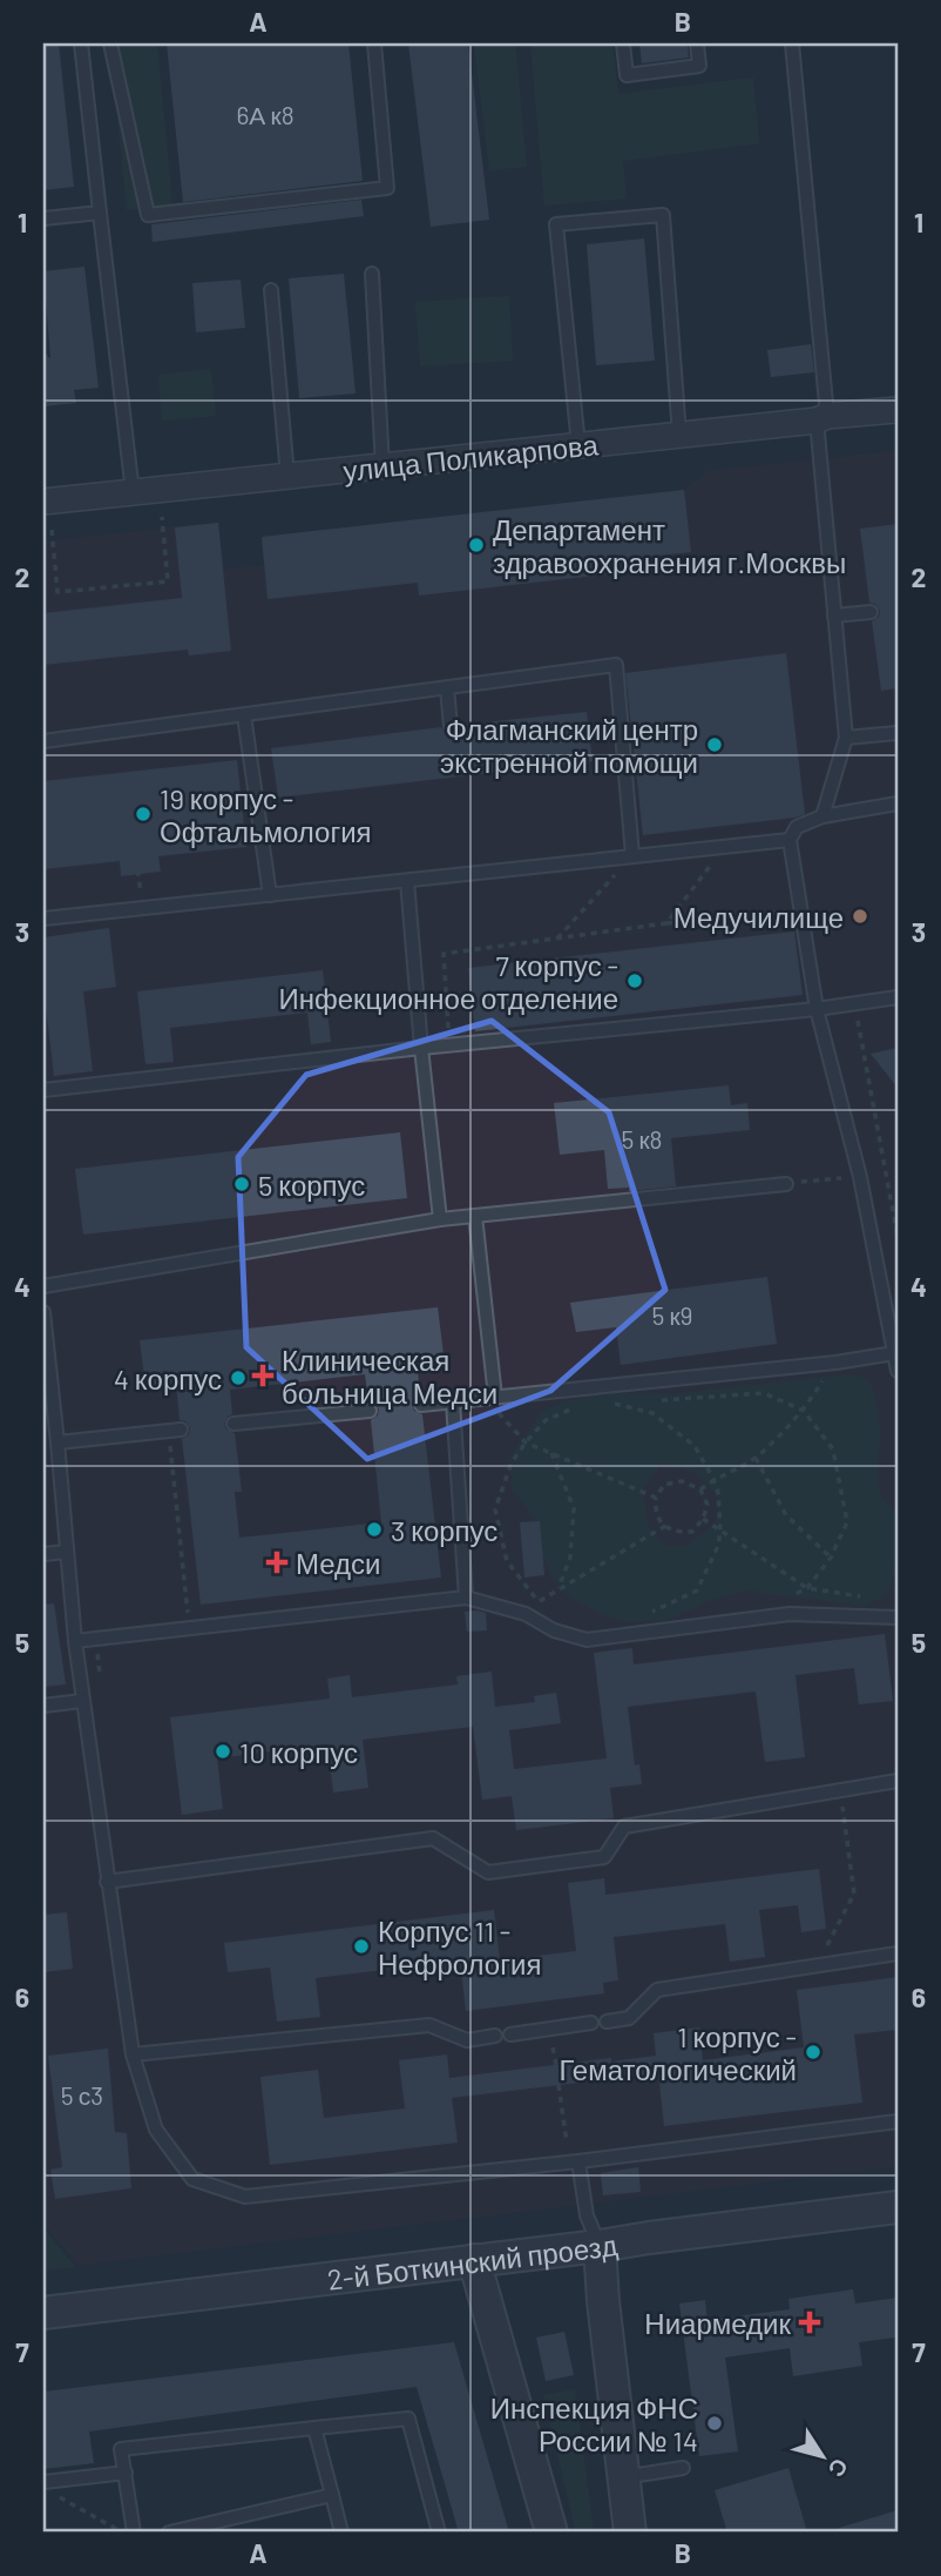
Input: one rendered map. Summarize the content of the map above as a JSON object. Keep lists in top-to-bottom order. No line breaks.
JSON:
{"streets":{"street":["улица Поликарпова","2-й Боткинский проезд"]},"places":{"other":["Департамент здравоохранения г.Москвы","Флагманский центр экстренной помощи","19 корпус - Офтальмология","Медучилище","7 корпус - Инфекционное отделение","5 корпус","4 корпус","3 корпус","10 корпус","Корпус 11 - Нефрология","1 корпус - Гематологический","Инспекция ФНС России № 14"],"health":["Клиническая больница Медси","Медси","Ниармедик"]},"house_numbers":["6А к8","5 к8","5 к9","5 с3"],"north":"bottom right","grid":{"columns":["A","B"],"rows":["1","2","3","4","5","6","7"]}}
